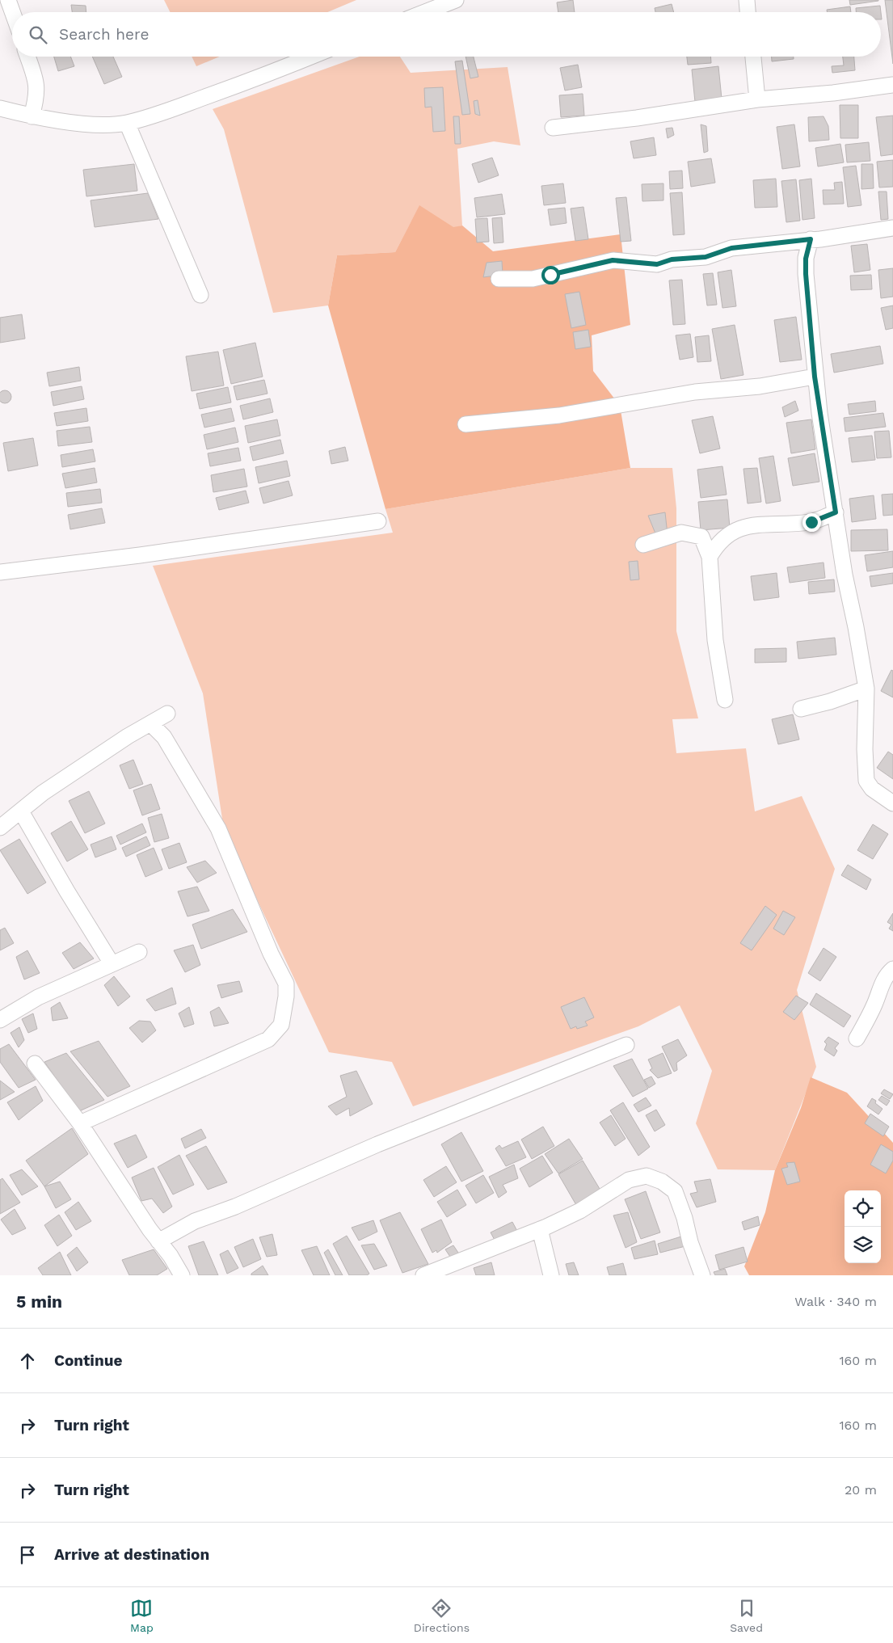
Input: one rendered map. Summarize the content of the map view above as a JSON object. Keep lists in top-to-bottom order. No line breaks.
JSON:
{"page":{"search":"Search here","heading":["5 min","Walk · 340 m"],"list":[["Continue","160 m"],["Turn right","160 m"],["Turn right","20 m"],"Arrive at destination"],"nav":["Map","Directions","Saved"]}}
